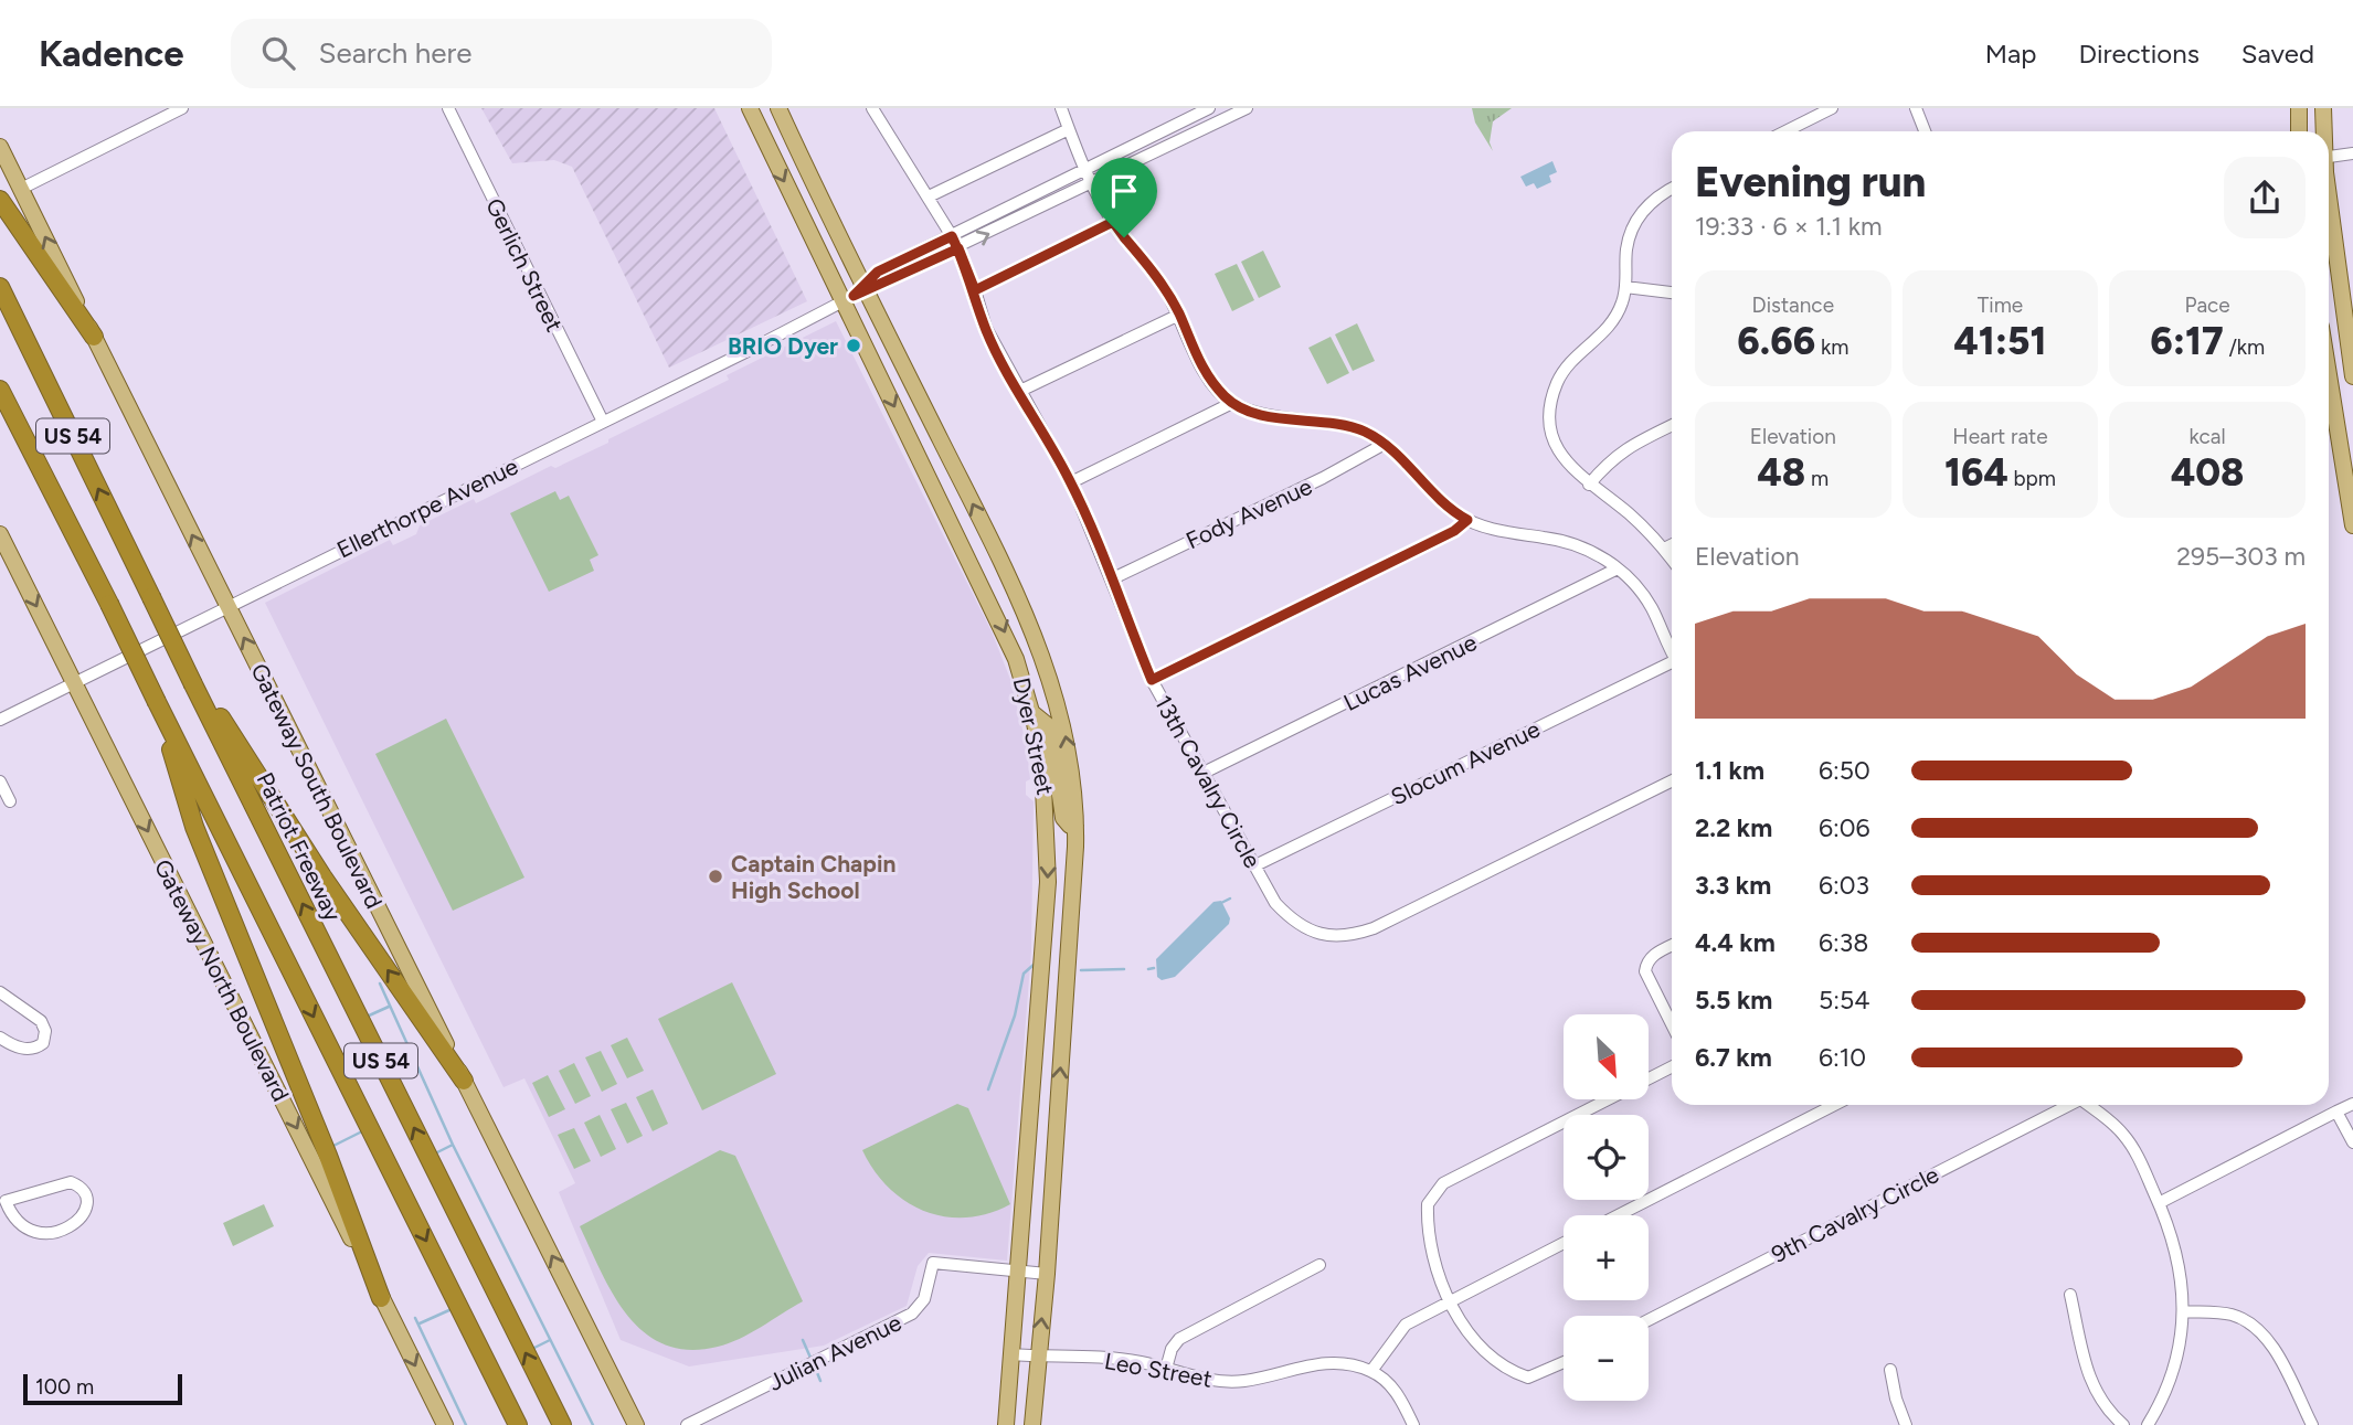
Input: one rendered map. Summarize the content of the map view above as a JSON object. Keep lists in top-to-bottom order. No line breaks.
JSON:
{"streets":{"highway":["US 54","Patriot Freeway"],"main road":["Dyer Street","Gateway South Boulevard","Gateway North Boulevard"],"street":["Gerlich Street","Ellerthorpe Avenue","Fody Avenue","Lucas Avenue","Slocum Avenue","13th Cavalry Circle","9th Cavalry Circle","Julian Avenue","Leo Street"]},"crossings":[["Gerlich Street","Ellerthorpe Avenue"],["Ellerthorpe Avenue","Dyer Street"],["Ellerthorpe Avenue","13th Cavalry Circle"],["Ellerthorpe Avenue","Gateway South Boulevard"],["Ellerthorpe Avenue","Gateway North Boulevard"],["Fody Avenue","13th Cavalry Circle"],["Lucas Avenue","13th Cavalry Circle"],["Dyer Street","Julian Avenue"],["Dyer Street","Leo Street"],["Slocum Avenue","13th Cavalry Circle"]],"one_way":["Gateway South Boulevard","Gateway North Boulevard"],"places":["BRIO Dyer","Captain Chapin High School"],"scale_bar":"100 m","north":"bottom right","page":{"header":"Kadence","search":"Search here","nav":["Map","Directions","Saved"],"heading":["Evening run","19:33 · 6 × 1.1 km"],"stats":[["Distance","6.66 km"],["Time","41:51"],["Pace","6:17 /km"],["Elevation","48 m"],["Heart rate","164 bpm"],["kcal","408"]],"chart":["Elevation","295–303 m"],"list":[{"name":"1.1 km","note":"6:50"},{"name":"2.2 km","note":"6:06"},{"name":"3.3 km","note":"6:03"},{"name":"4.4 km","note":"6:38"},{"name":"5.5 km","note":"5:54"},{"name":"6.7 km","note":"6:10"}],"map_buttons":["+","−"],"scale":"100 m"}}
